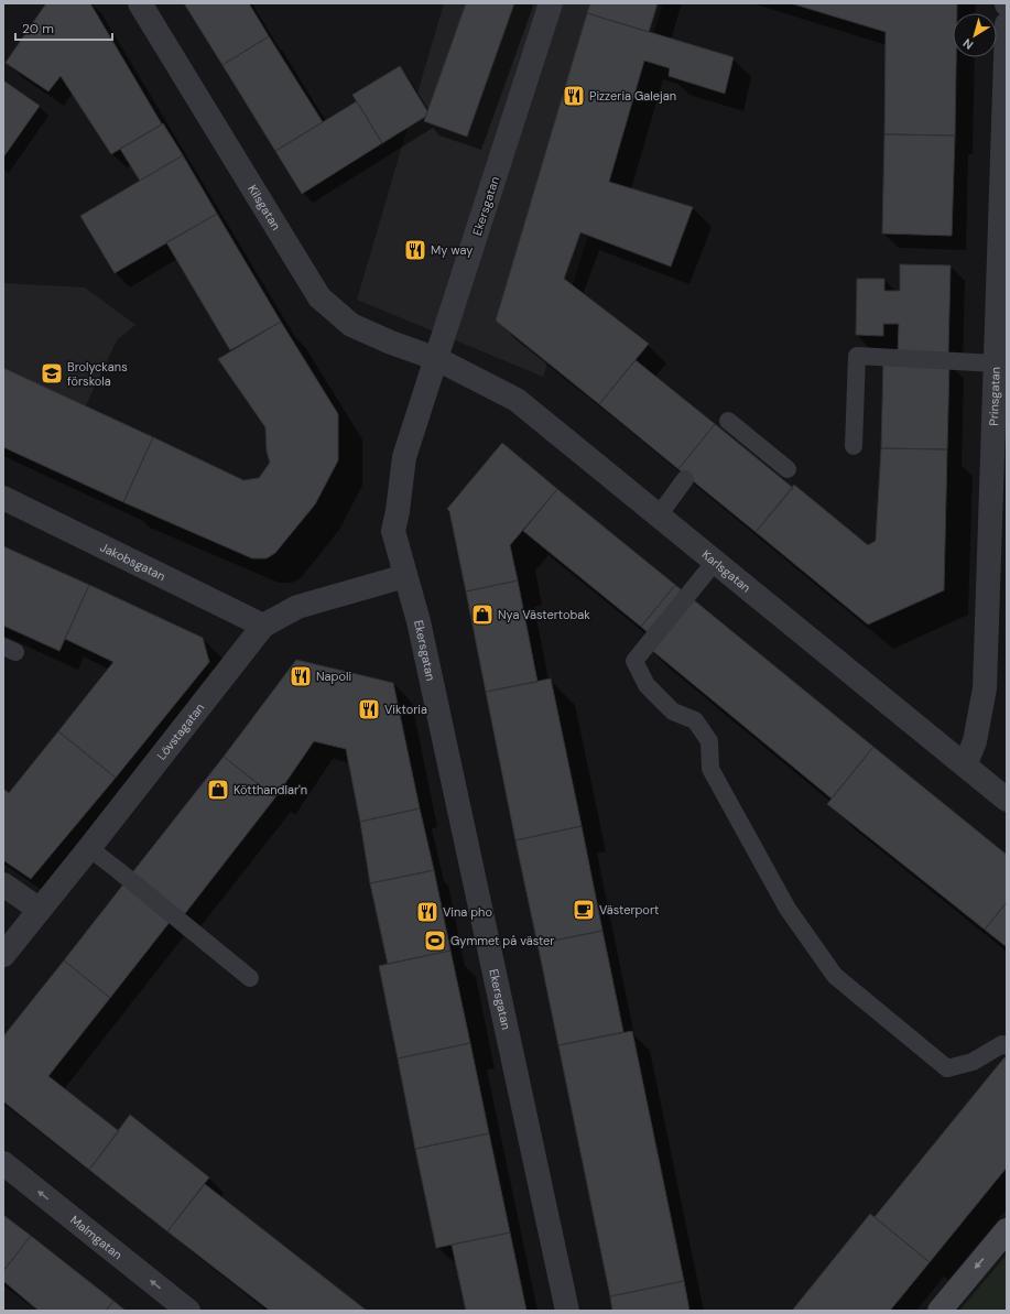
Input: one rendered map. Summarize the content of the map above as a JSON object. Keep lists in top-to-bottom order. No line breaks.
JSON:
{"streets":{"street":["Ekersgatan","Kilsgatan","Prinsgatan","Jakobsgatan","Karlsgatan","Lövstagatan","Malmgatan"]},"crossings":[["Ekersgatan","Kilsgatan"],["Ekersgatan","Karlsgatan"],["Ekersgatan","Lövstagatan"],["Kilsgatan","Karlsgatan"],["Prinsgatan","Karlsgatan"],["Jakobsgatan","Lövstagatan"]],"one_way":["Malmgatan"],"places":{"restaurant":["Pizzeria Galejan","My way","Napoli","Viktoria","Vina pho"],"school or university":["Brolyckans förskola"],"shop":["Nya Västertobak","Kötthandlar'n"],"cafe":["Västerport"],"sports":["Gymmet på väster"]},"scale_bar":"20 m","north":"bottom left"}
